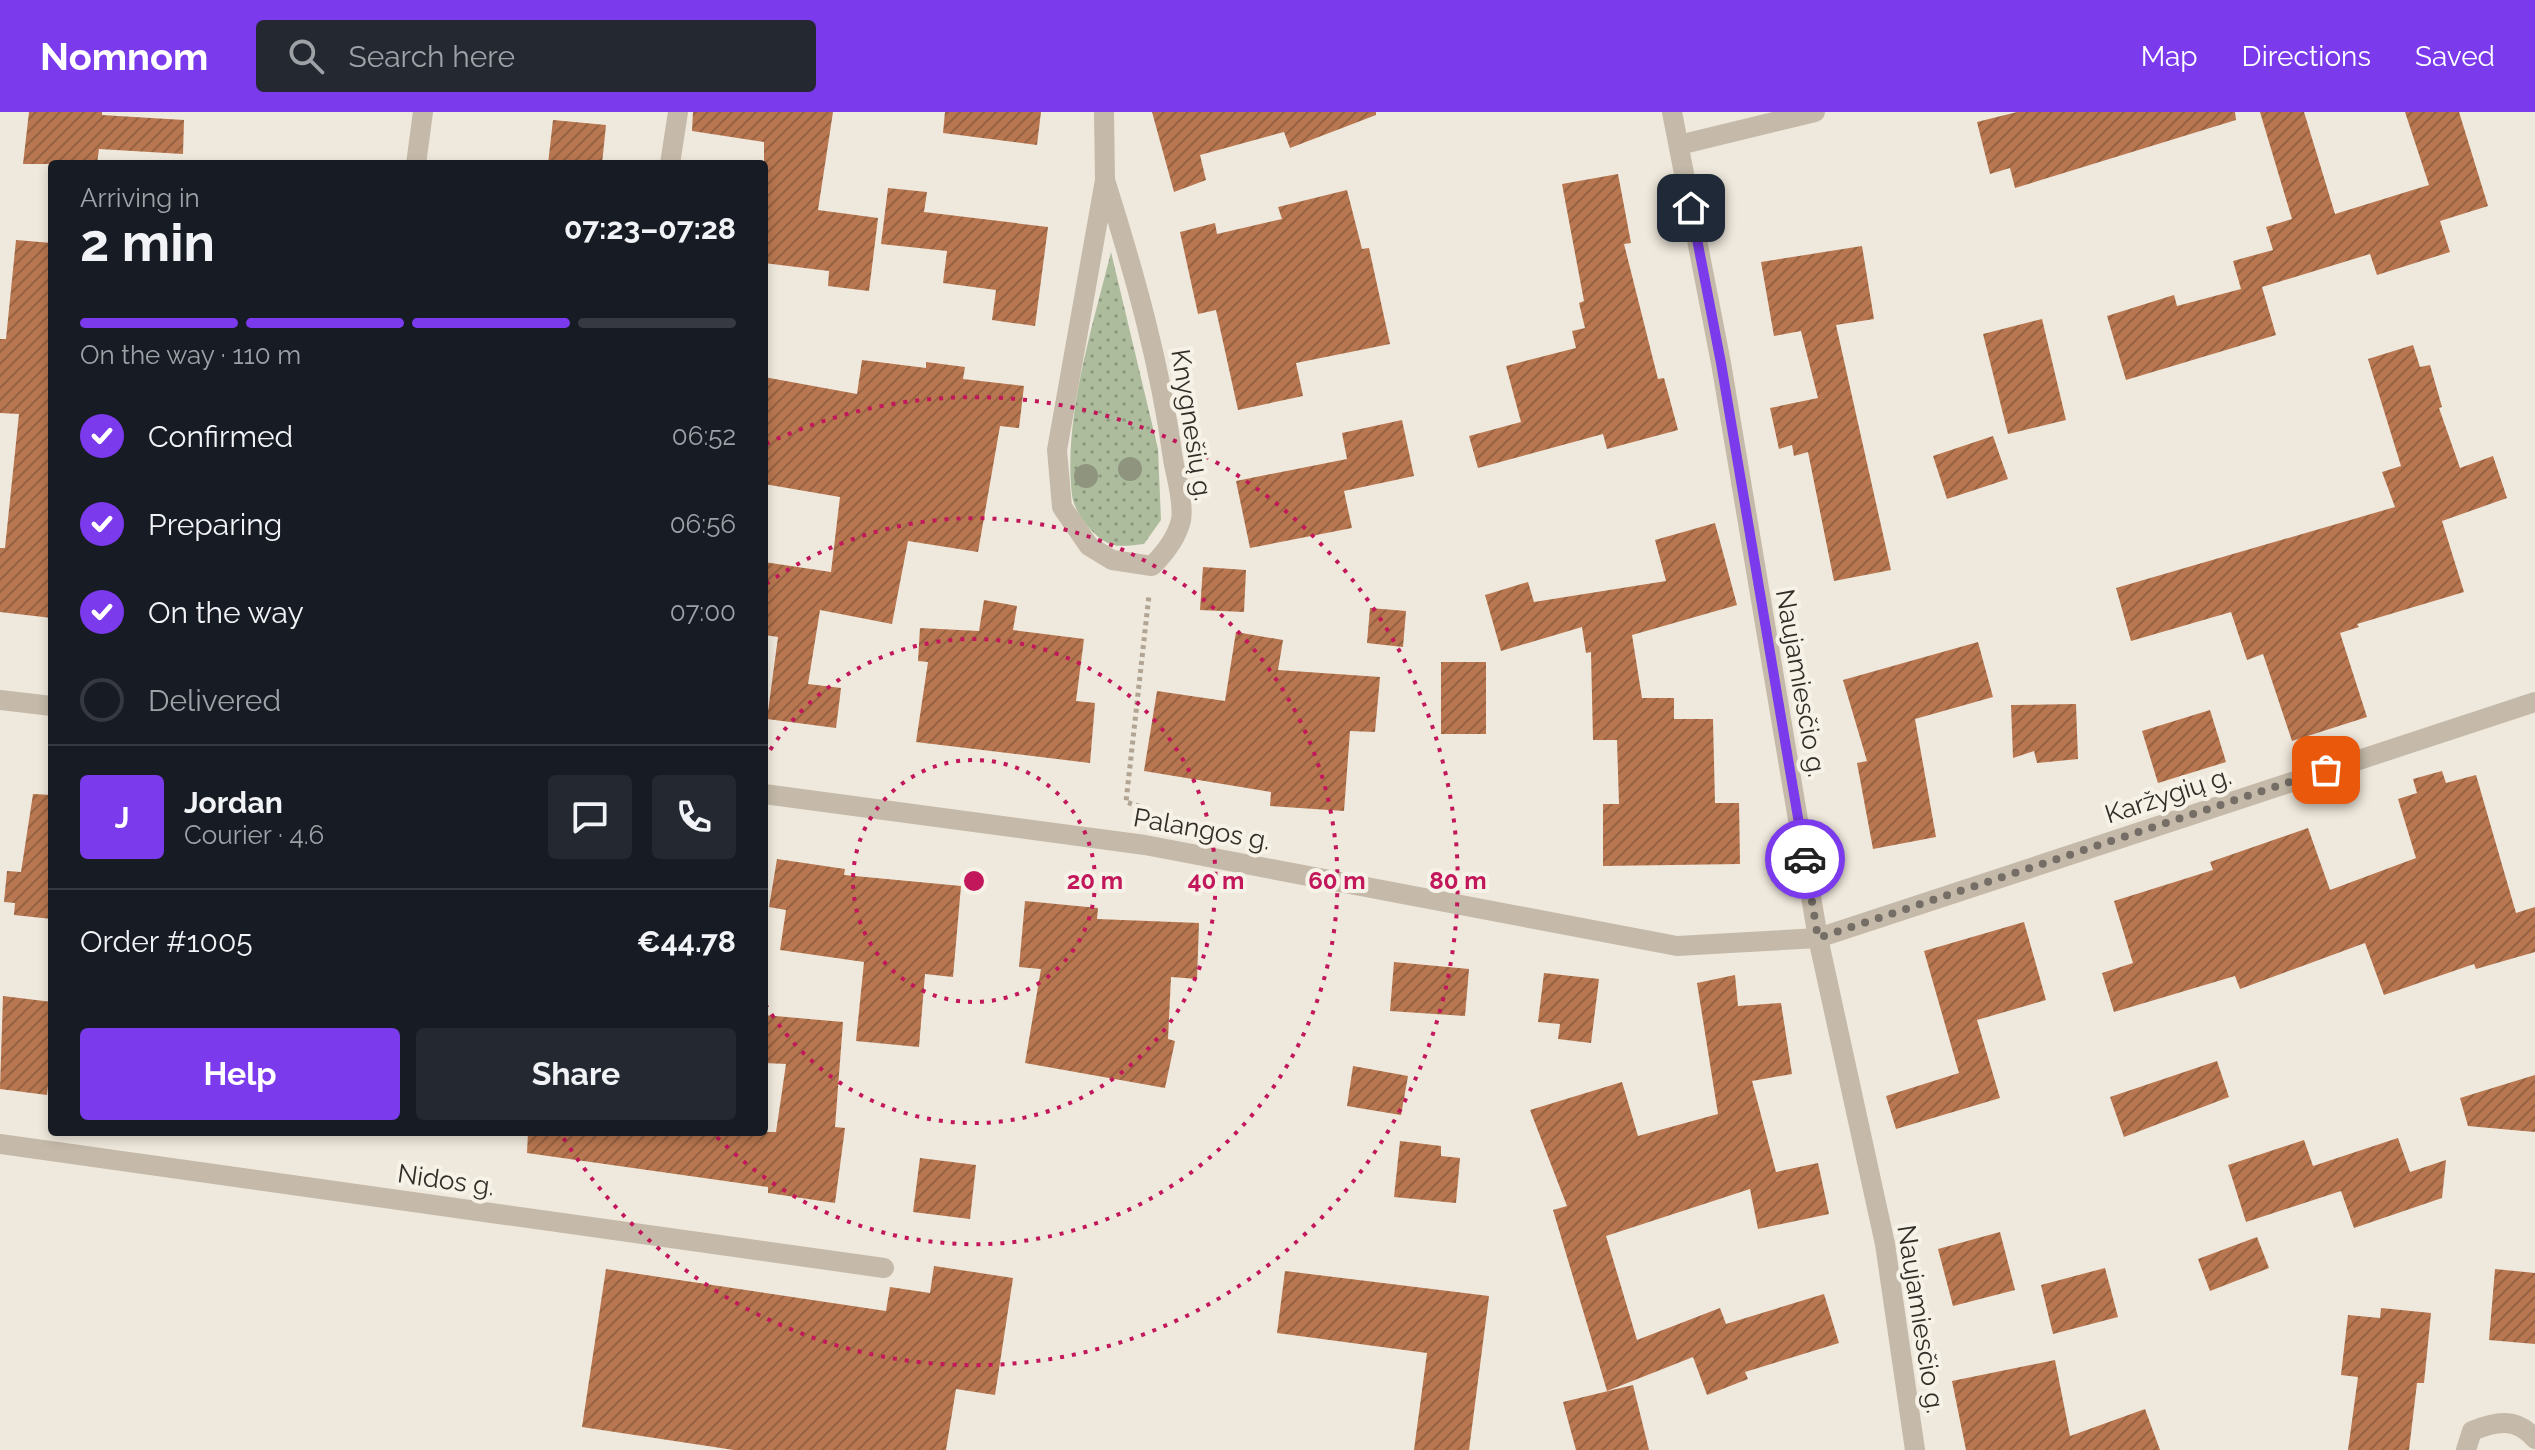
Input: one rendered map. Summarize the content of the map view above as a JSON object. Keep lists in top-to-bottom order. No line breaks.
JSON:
{"streets":{"street":["Knygnešių g.","Naujamiesčio g.","Karžygių g.","Palangos g.","Nidos g."]},"crossings":[["Naujamiesčio g.","Karžygių g."],["Naujamiesčio g.","Palangos g."],["Karžygių g.","Palangos g."]],"page":{"header":"Nomnom","search":"Search here","nav":["Map","Directions","Saved"],"heading":["2 min","Arriving in","07:23–07:28"],"panel":["Jordan","Courier · 4.6","Order #1005","€44.78"],"bar":"On the way · 110 m","list":[["Confirmed","06:52"],["Preparing","06:56"],["On the way","07:00"],"Delivered"],"round":"J","buttons":["Help","Share"]},"rings":["20 m","40 m","60 m","80 m"]}
